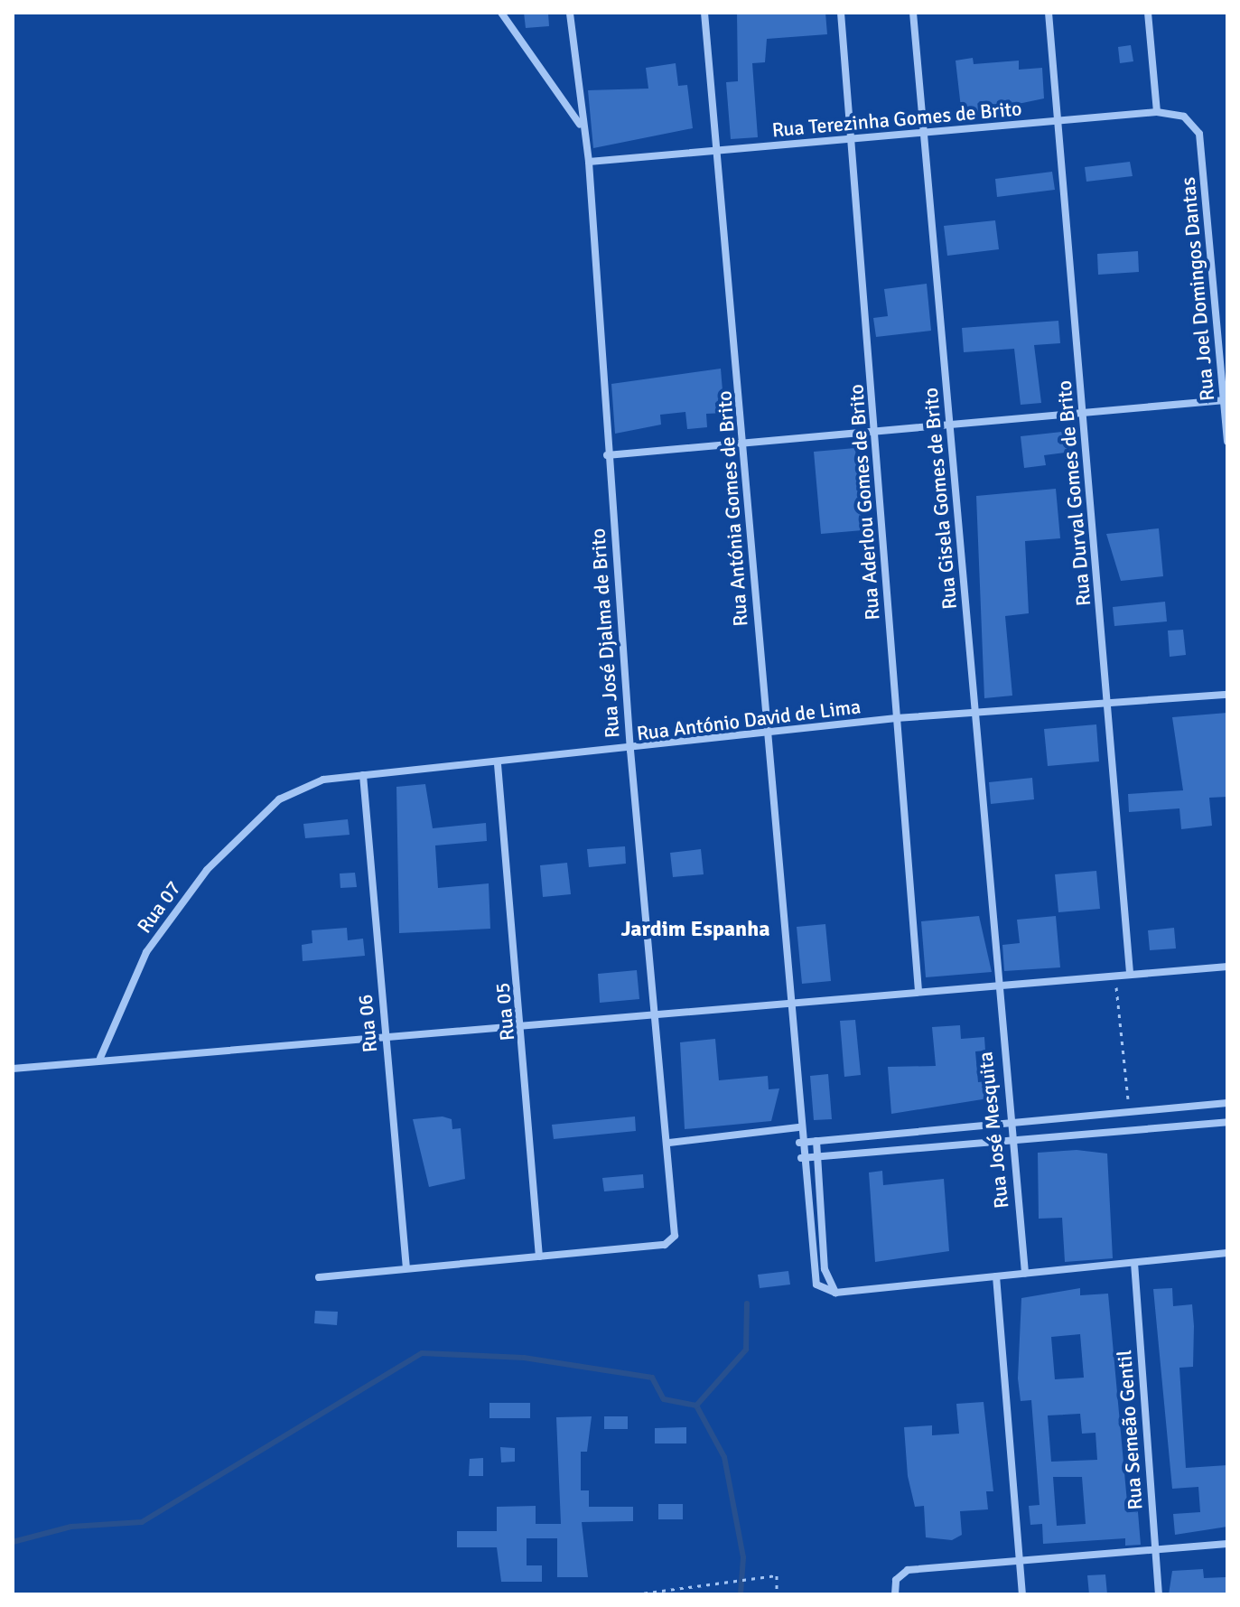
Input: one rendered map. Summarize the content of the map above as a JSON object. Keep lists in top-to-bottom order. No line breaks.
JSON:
{"streets":{"street":["Rua Terezinha Gomes de Brito","Rua Joel Domingos Dantas","Rua Durval Gomes de Brito","Rua Gisela Gomes de Brito","Rua Aderlou Gomes de Brito","Rua Antónia Gomes de Brito","Rua José Djalma de Brito","Rua António David de Lima","Rua 07","Rua 05","Rua 06","Rua José Mesquita","Rua Semeão Gentil"]},"crossings":[["Rua Terezinha Gomes de Brito","Rua Joel Domingos Dantas"],["Rua Terezinha Gomes de Brito","Rua Durval Gomes de Brito"],["Rua Terezinha Gomes de Brito","Rua Gisela Gomes de Brito"],["Rua Terezinha Gomes de Brito","Rua Aderlou Gomes de Brito"],["Rua Terezinha Gomes de Brito","Rua Antónia Gomes de Brito"],["Rua Terezinha Gomes de Brito","Rua José Djalma de Brito"],["Rua Durval Gomes de Brito","Rua António David de Lima"],["Rua Gisela Gomes de Brito","Rua António David de Lima"],["Rua Gisela Gomes de Brito","Rua José Mesquita"],["Rua Aderlou Gomes de Brito","Rua António David de Lima"],["Rua Antónia Gomes de Brito","Rua António David de Lima"],["Rua José Djalma de Brito","Rua António David de Lima"],["Rua José Djalma de Brito","Rua 05"],["Rua António David de Lima","Rua 07"],["Rua António David de Lima","Rua 05"],["Rua António David de Lima","Rua 06"]],"districts":["Jardim Espanha"]}
